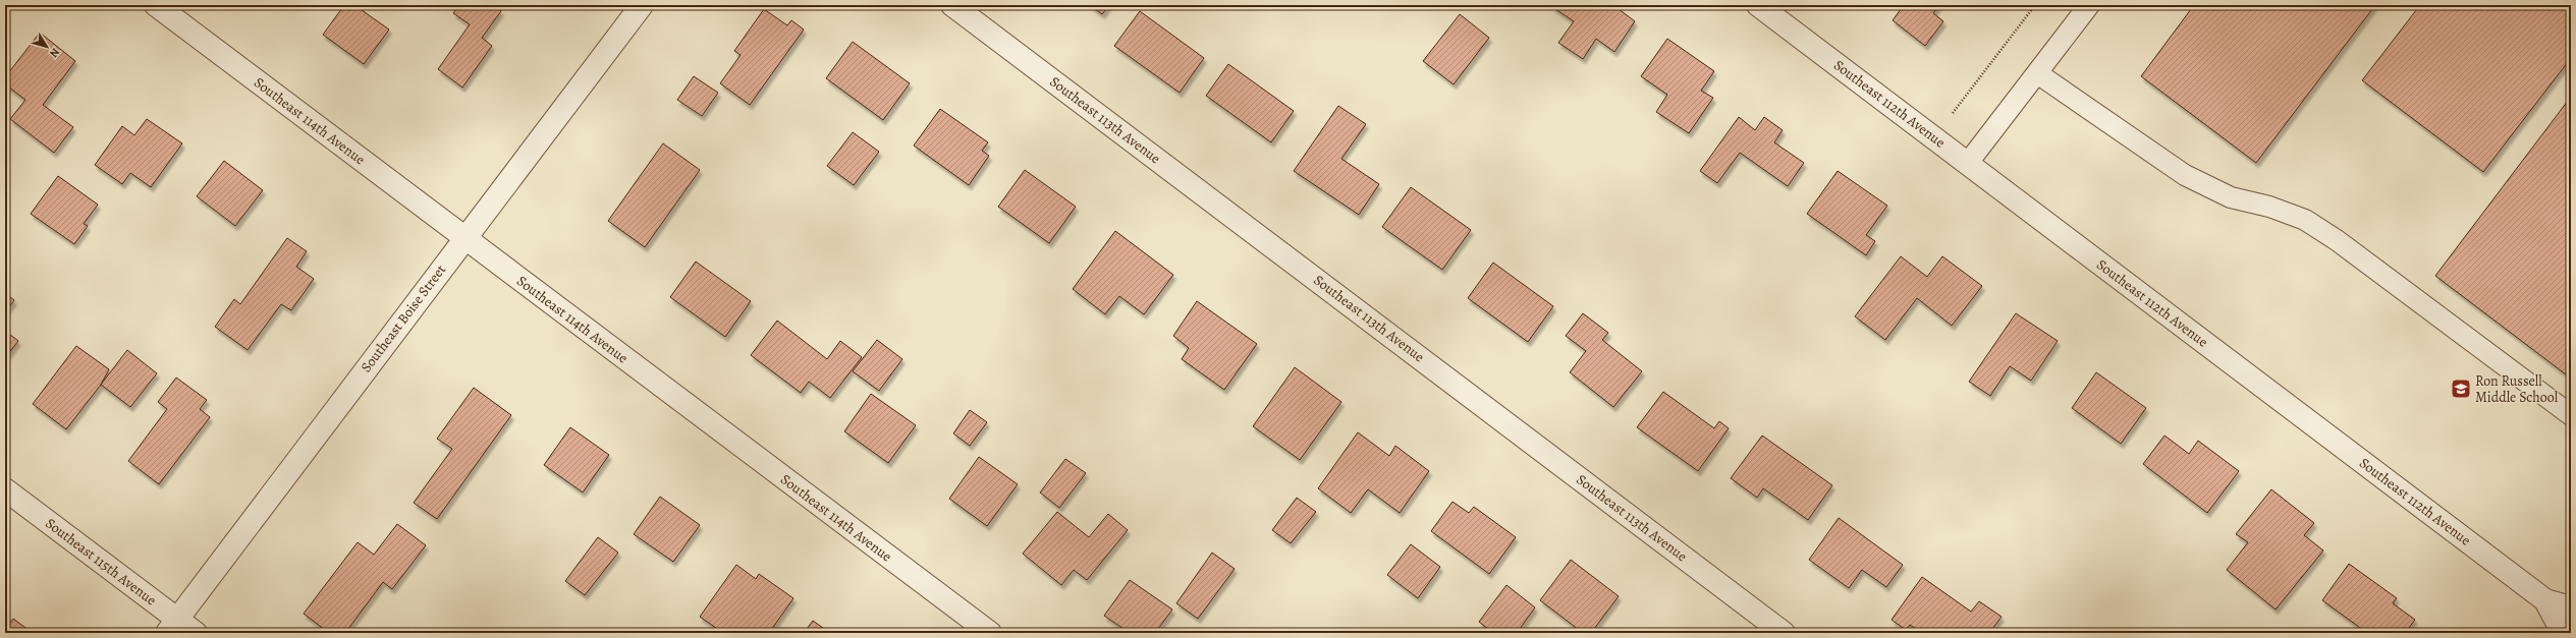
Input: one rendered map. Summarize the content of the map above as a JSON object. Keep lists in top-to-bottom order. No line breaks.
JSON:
{"streets":{"street":["Southeast 112th Avenue","Southeast 113th Avenue","Southeast 114th Avenue","Southeast Boise Street","Southeast 115th Avenue"]},"crossings":[["Southeast 114th Avenue","Southeast Boise Street"],["Southeast Boise Street","Southeast 115th Avenue"]],"places":{"school or university":["Ron Russell Middle School"]},"north":"bottom right"}
